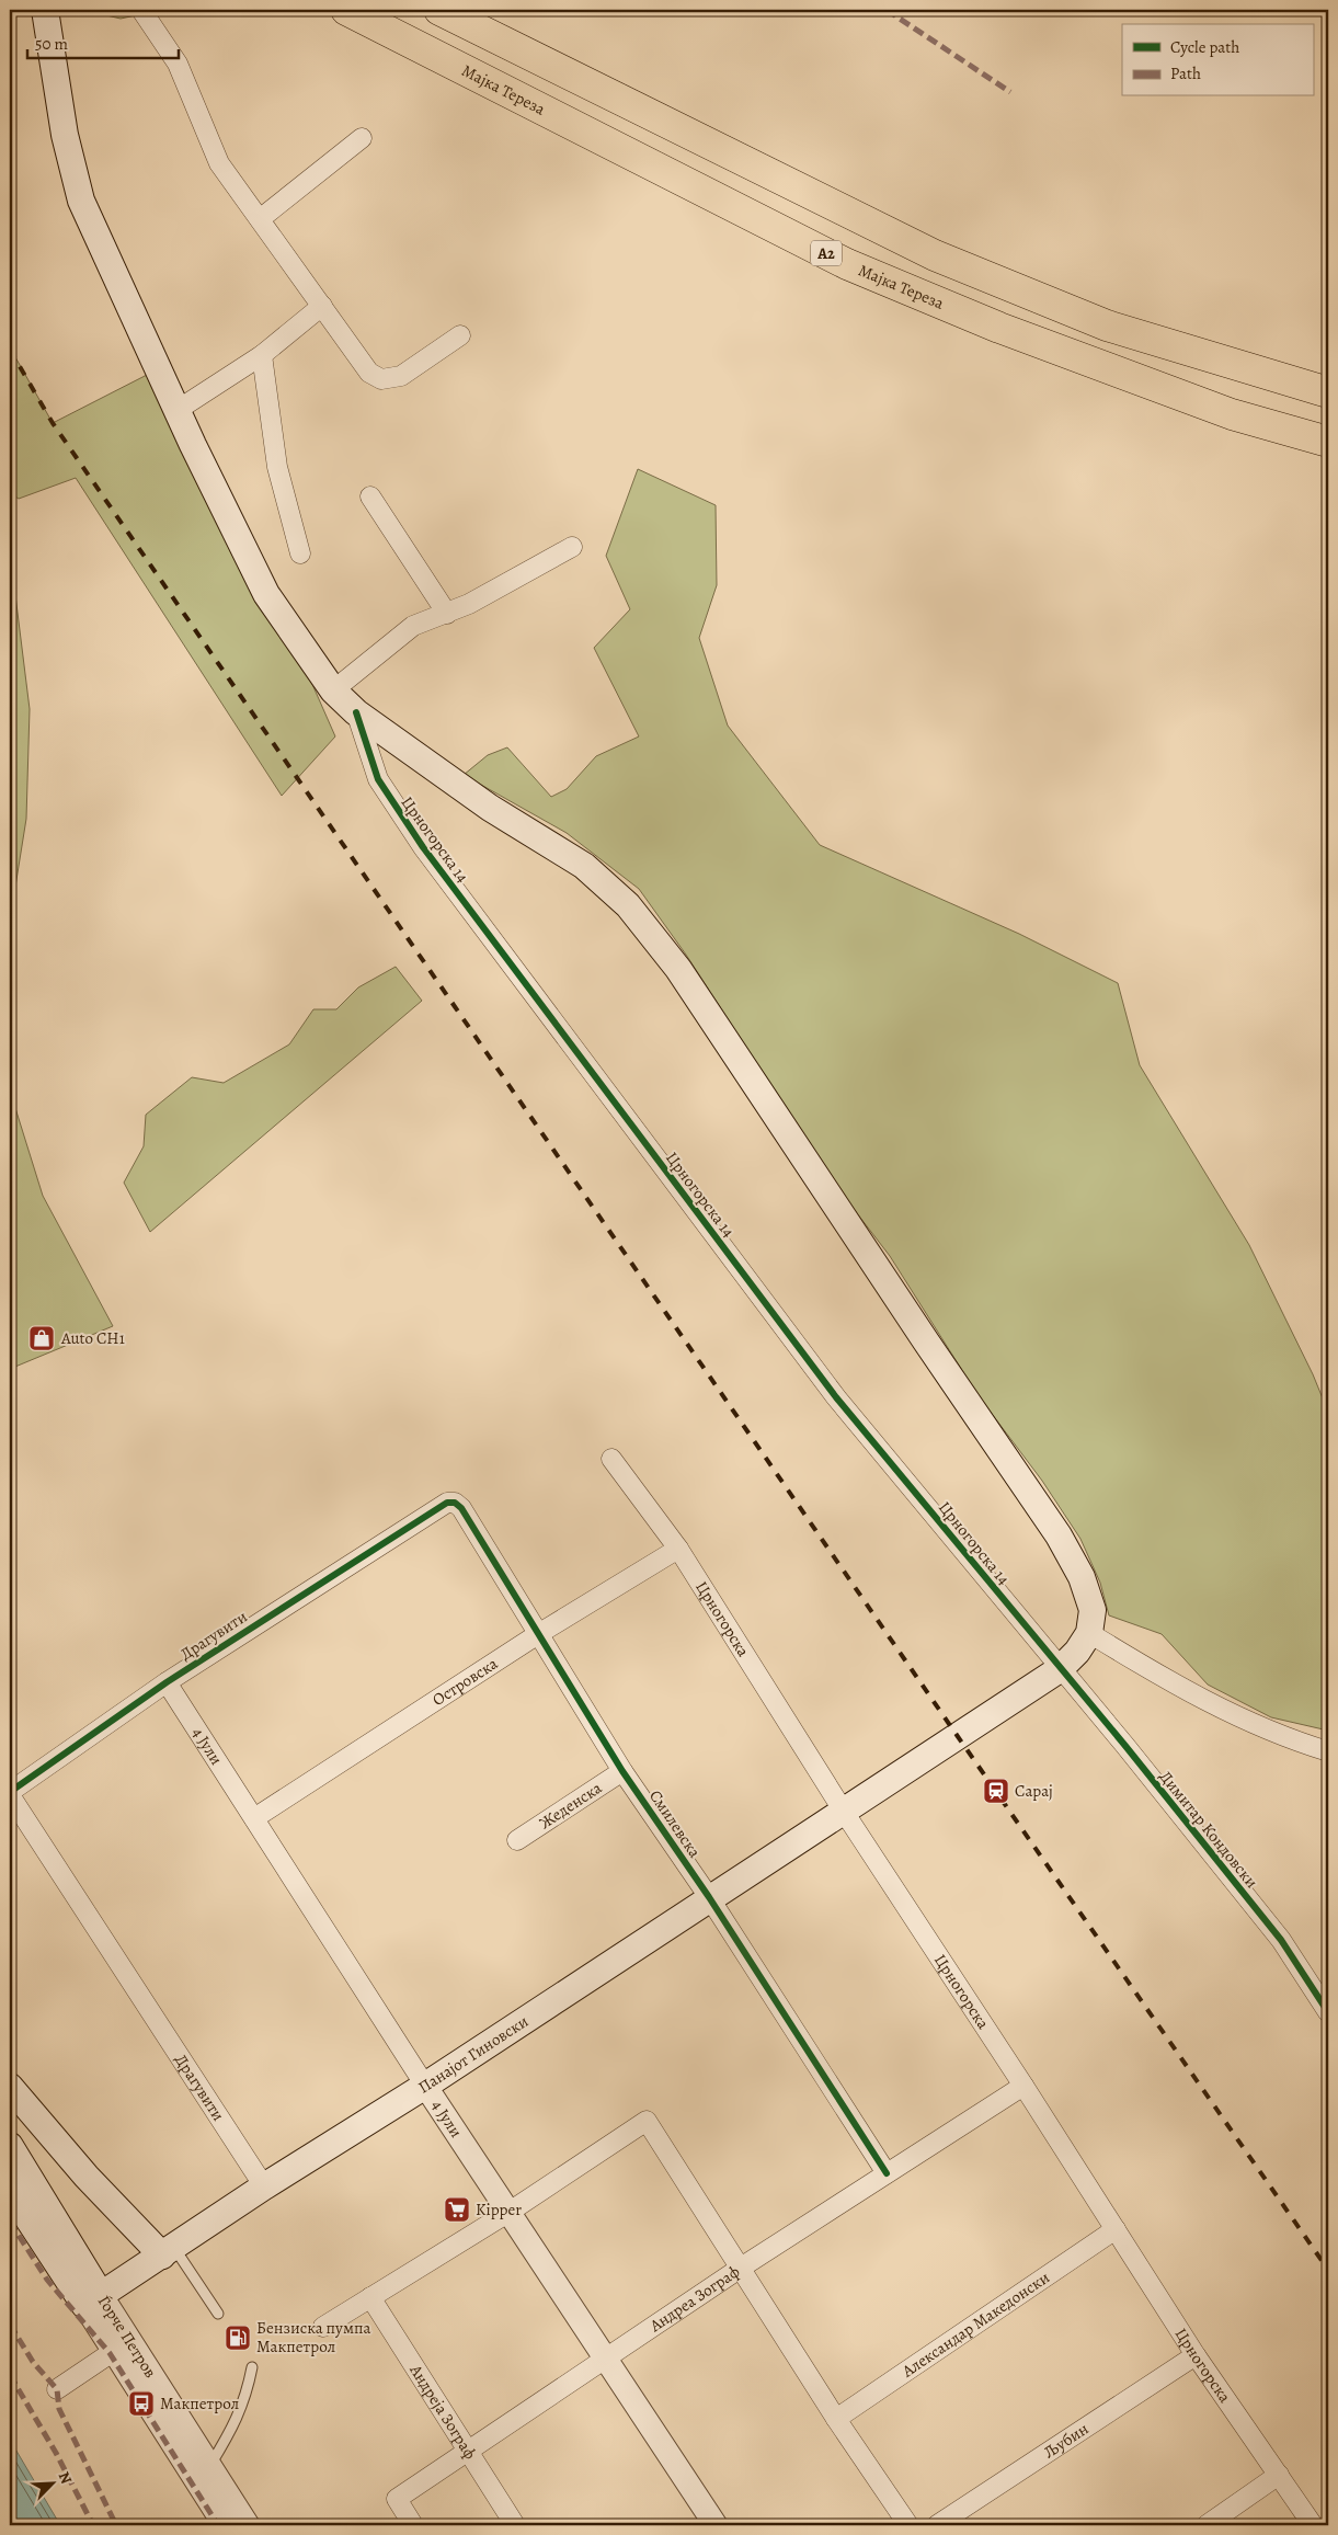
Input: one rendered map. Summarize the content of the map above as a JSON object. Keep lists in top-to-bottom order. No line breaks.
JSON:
{"streets":{"highway":["Мајка Тереза","A2"],"main road":["Панајот Гиновски","Ѓорче Петров"],"street":["Црногорска 14","Црногорска","Драгувити","Островска","4 Јули","Жеденска","Смилевска","Димитар Кондовски","Андреа Зограф","Александар Македонски","Андреја Зограф","Љубин"]},"crossings":[["Црногорска 14","Димитар Кондовски"],["Црногорска 14","Панајот Гиновски"],["Црногорска","Островска"],["Црногорска","Панајот Гиновски"],["Црногорска","Андреа Зограф"],["Црногорска","Александар Македонски"],["Црногорска","Љубин"],["Драгувити","4 Јули"],["Драгувити","Смилевска"],["Драгувити","Панајот Гиновски"],["Островска","4 Јули"],["Островска","Смилевска"],["4 Јули","Панајот Гиновски"],["4 Јули","Андреа Зограф"],["Жеденска","Смилевска"],["Смилевска","Панајот Гиновски"],["Смилевска","Андреа Зограф"],["Димитар Кондовски","Панајот Гиновски"],["Панајот Гиновски","Ѓорче Петров"],["Андреа Зограф","Андреја Зограф"]],"places":{"shop":["Auto CH1"],"station":["Сарај"],"supermarket":["Kipper"],"fuel station":["Бензиска пумпа Макпетрол"],"bus stop":["Макпетрол"]},"legend":["Cycle path","Path"],"scale_bar":"50 m","north":"top right"}
